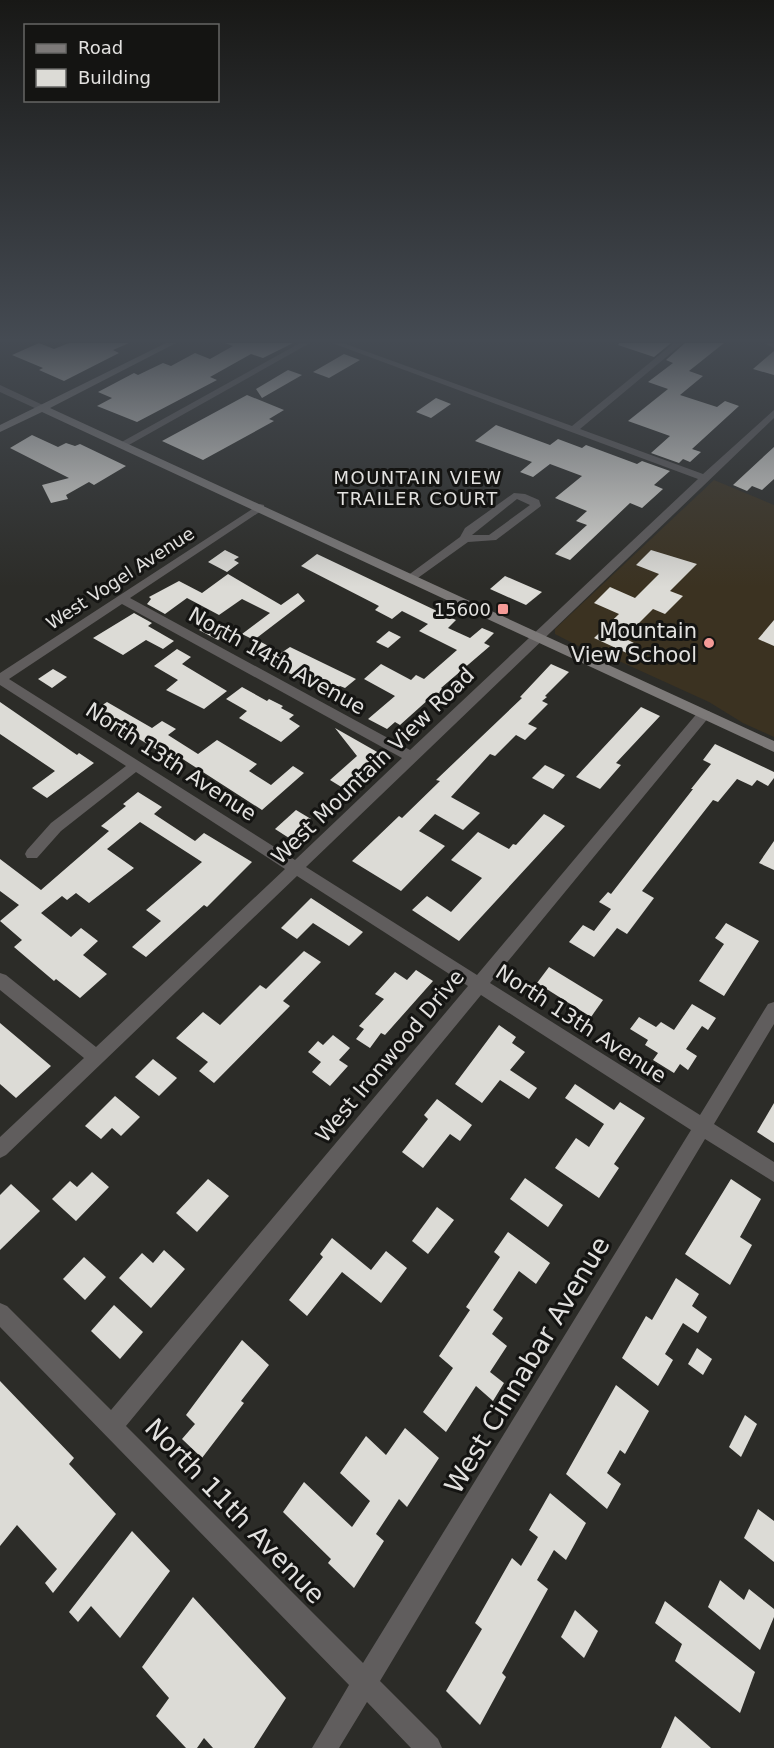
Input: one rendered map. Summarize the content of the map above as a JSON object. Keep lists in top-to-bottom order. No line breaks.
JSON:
{"streets":{"street":["West Vogel Avenue","North 14th Avenue","North 13th Avenue","West Mountain View Road","West Ironwood Drive","West Cinnabar Avenue","North 11th Avenue"]},"crossings":[["West Vogel Avenue","North 14th Avenue"],["West Vogel Avenue","North 13th Avenue"],["North 14th Avenue","West Mountain View Road"],["North 13th Avenue","West Mountain View Road"],["North 13th Avenue","West Ironwood Drive"],["North 13th Avenue","West Cinnabar Avenue"],["West Ironwood Drive","North 11th Avenue"],["West Cinnabar Avenue","North 11th Avenue"]],"districts":["MOUNTAIN VIEW TRAILER COURT"],"places":{"transit":["15600"],"other":["Mountain View School"]},"legend":["Road","Building"]}
